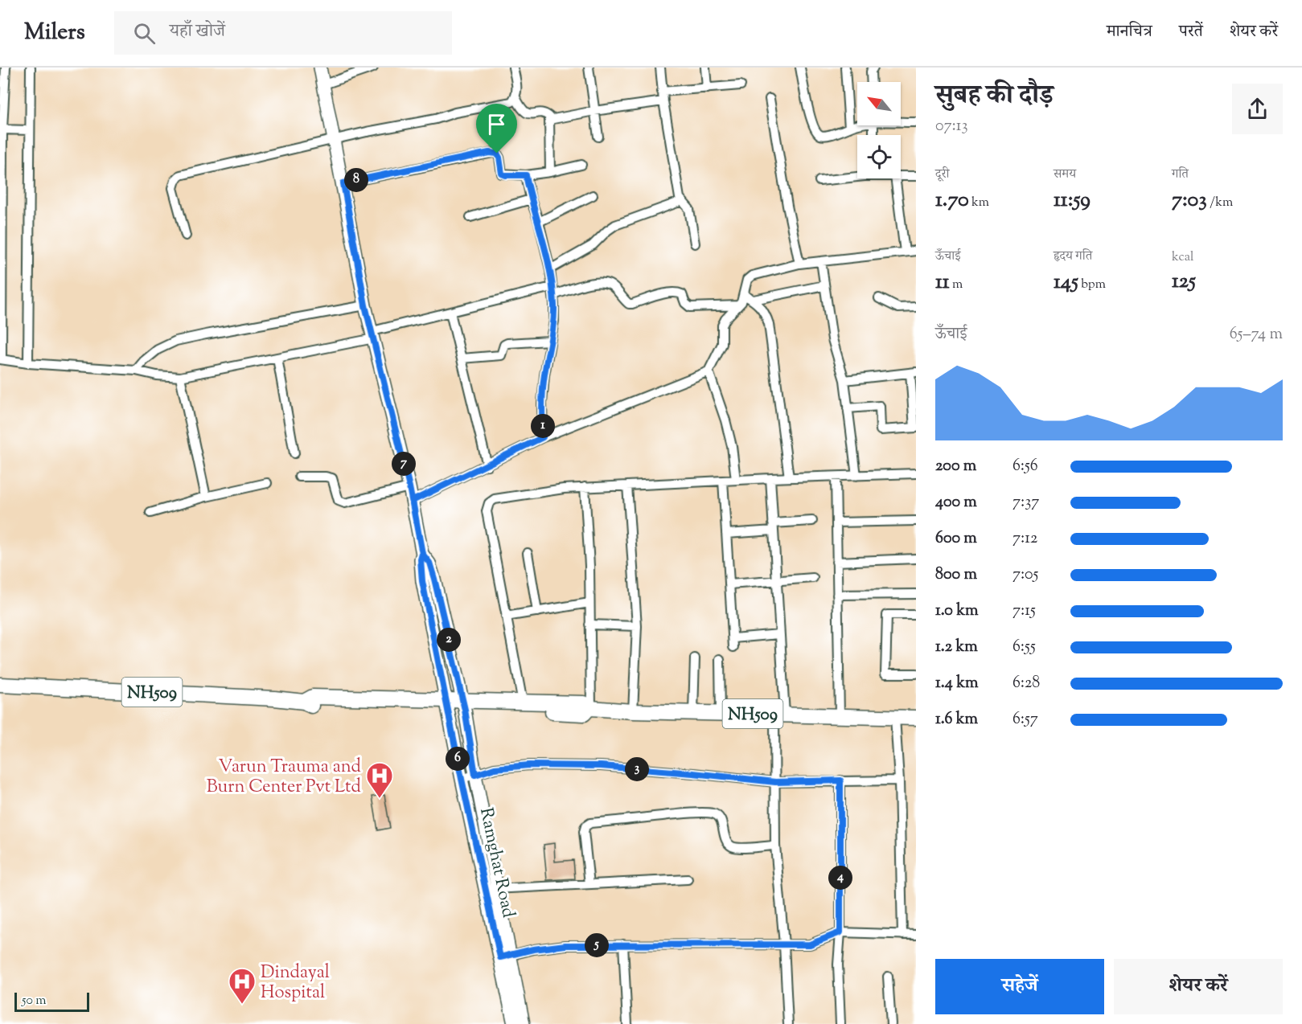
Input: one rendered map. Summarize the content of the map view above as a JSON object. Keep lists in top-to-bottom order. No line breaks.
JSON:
{"streets":{"highway":["NH509"],"main road":["Ramghat Road"]},"crossings":[["NH509","Ramghat Road"]],"places":{"hospital":["Varun Trauma and Burn Center Pvt Ltd","Dindayal Hospital"]},"scale_bar":"50 m","north":"top left","page":{"header":"Milers","search":"यहाँ खोजें","nav":["मानचित्र","परतें","शेयर करें"],"heading":["सुबह की दौड़","07:13"],"stats":[["दूरी","1.70 km"],["समय","11:59"],["गति","7:03 /km"],["ऊँचाई","11 m"],["हृदय गति","145 bpm"],["kcal","125"]],"pins":["8","1","7","2","6","3","4","5"],"chart":["ऊँचाई","65–74 m"],"list":[{"name":"200 m","note":"6:56"},{"name":"400 m","note":"7:37"},{"name":"600 m","note":"7:12"},{"name":"800 m","note":"7:05"},{"name":"1.0 km","note":"7:15"},{"name":"1.2 km","note":"6:55"},{"name":"1.4 km","note":"6:28"},{"name":"1.6 km","note":"6:57"}],"buttons":["सहेजें","शेयर करें"],"scale":"50 m"}}
